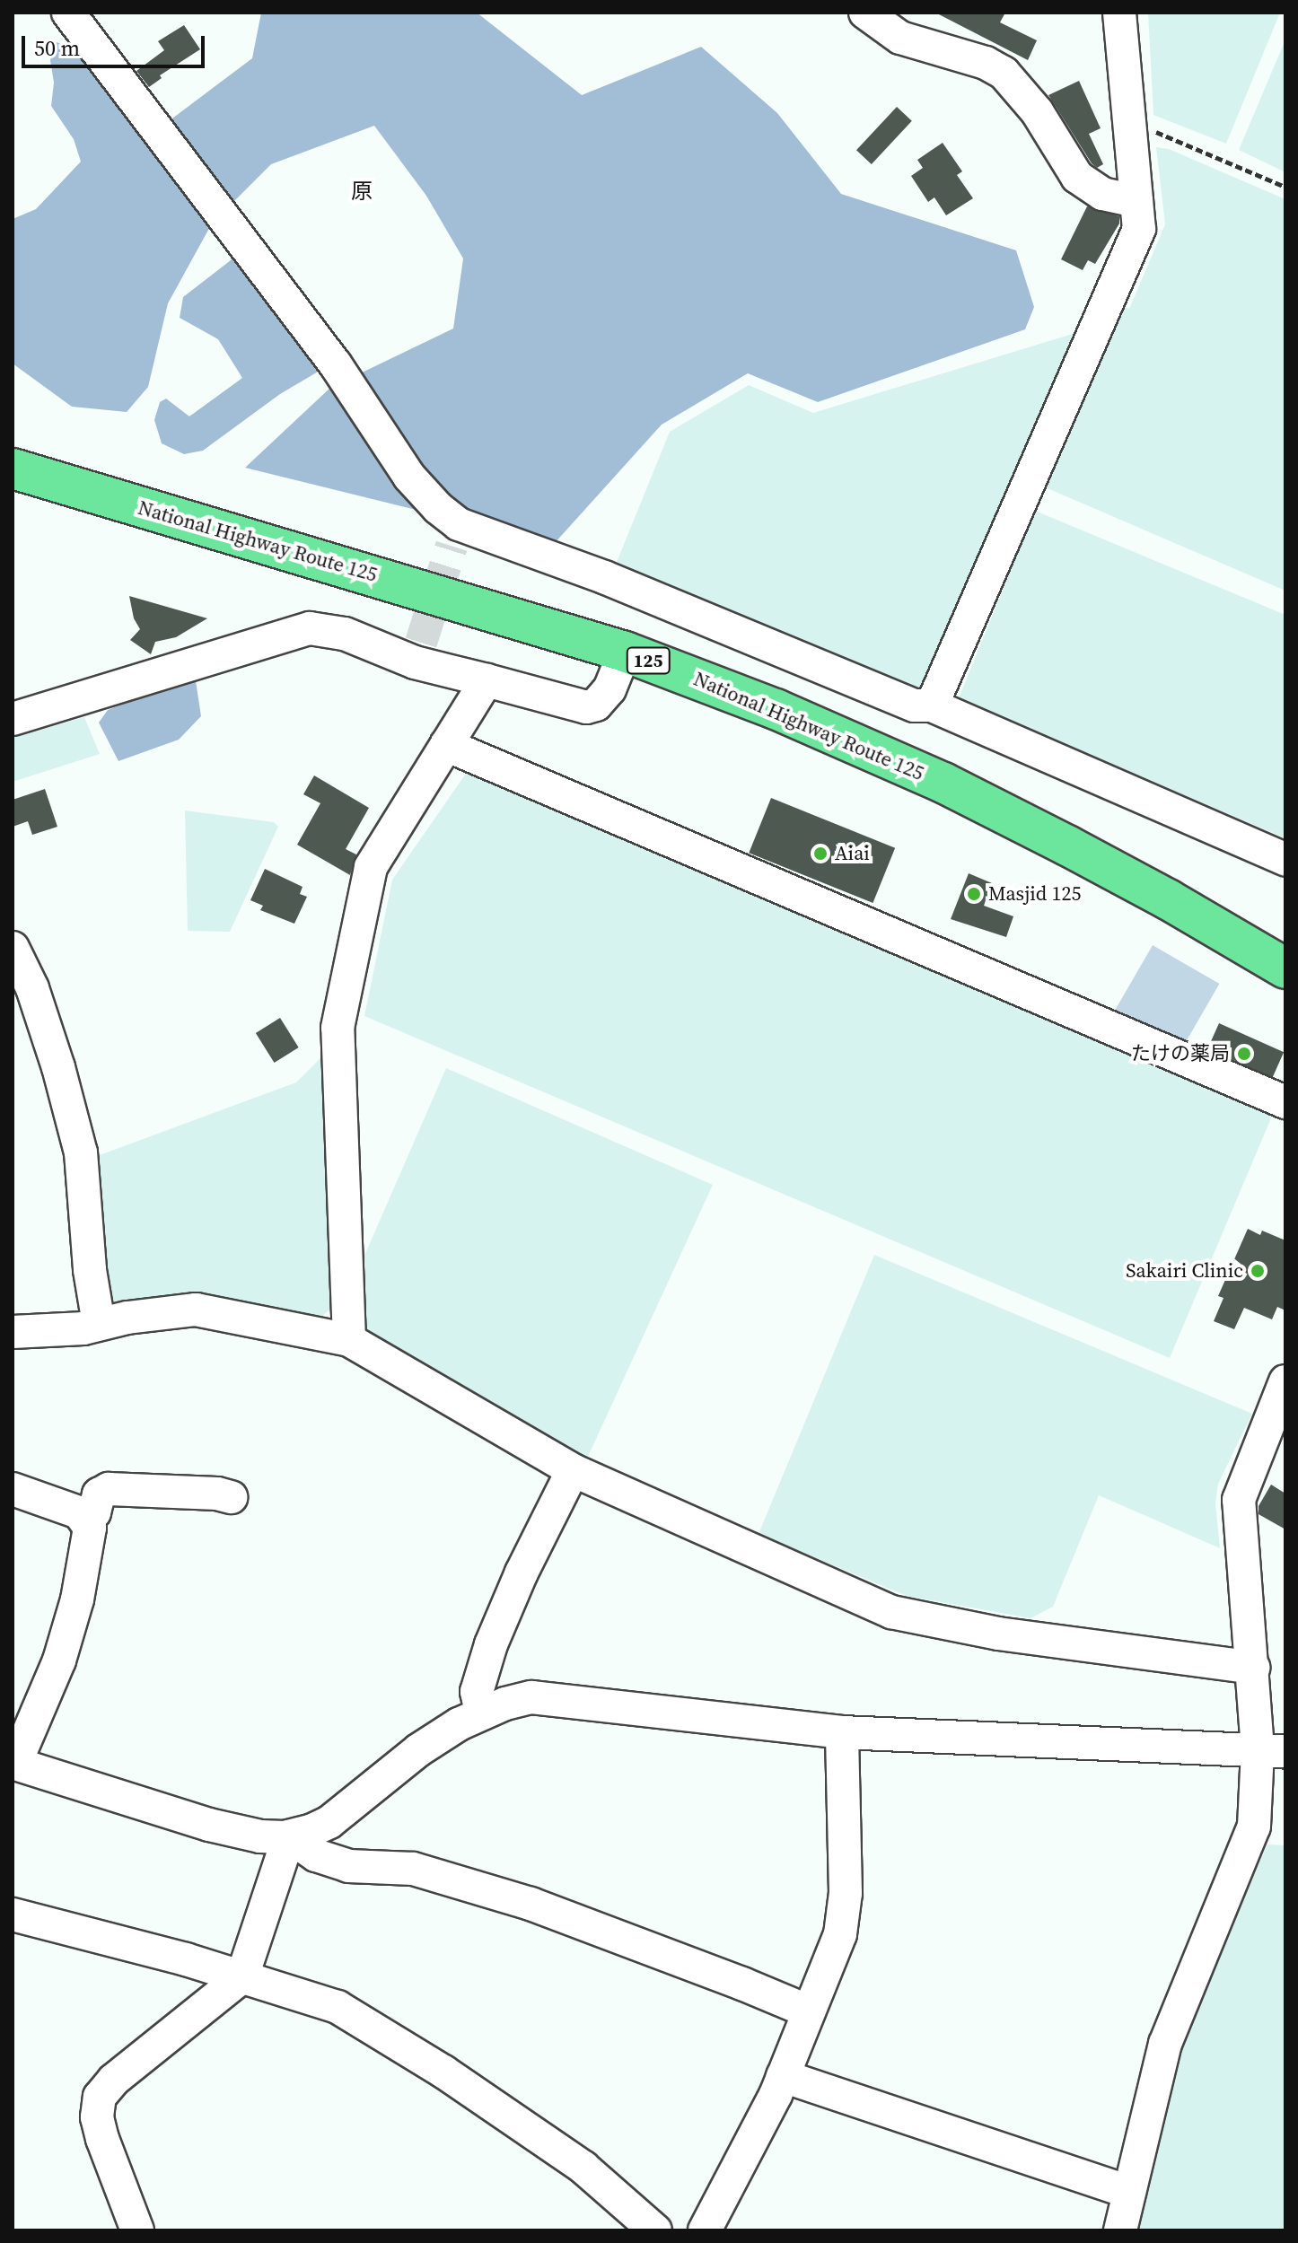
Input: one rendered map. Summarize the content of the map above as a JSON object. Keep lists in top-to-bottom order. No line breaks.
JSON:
{"streets":{"highway":["National Highway Route 125","125"]},"districts":["原"],"places":["Aiai","Masjid 125","たけの薬局","Sakairi Clinic"],"scale_bar":"50 m"}
